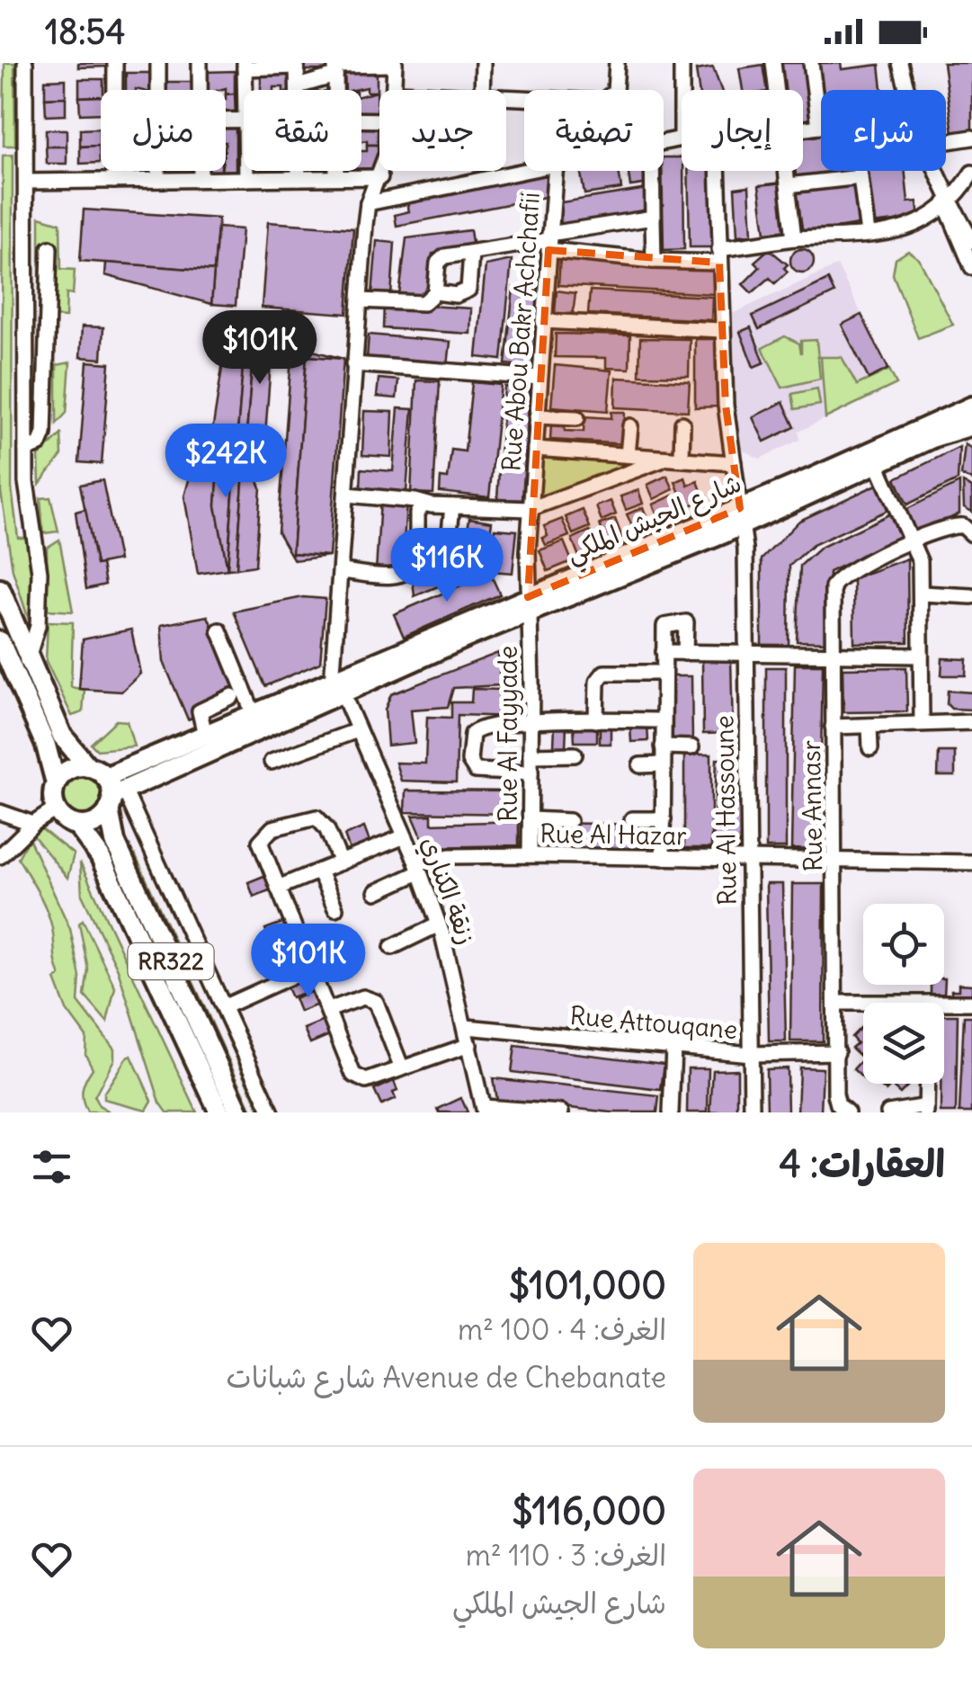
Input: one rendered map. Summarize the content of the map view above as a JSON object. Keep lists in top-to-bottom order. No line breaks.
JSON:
{"streets":{"main road":["شارع الجيش الملكي","RR322"],"street":["Rue Abou Bakr Achchafii","Rue Al Fayyade","Rue Annasr","Rue Al Hassoune","Rue Al Hazar","زنقة الكناري","Rue Attouqane"]},"crossings":[["Rue Abou Bakr Achchafii","شارع الجيش الملكي"],["Rue Abou Bakr Achchafii","Rue Al Fayyade"],["شارع الجيش الملكي","Rue Al Fayyade"],["شارع الجيش الملكي","Rue Al Hassoune"],["شارع الجيش الملكي","زنقة الكناري"],["شارع الجيش الملكي","RR322"],["Rue Al Fayyade","Rue Al Hazar"],["Rue Annasr","Rue Al Hazar"],["Rue Annasr","Rue Attouqane"],["Rue Al Hassoune","Rue Al Hazar"],["Rue Al Hassoune","Rue Attouqane"],["Rue Al Hazar","زنقة الكناري"],["زنقة الكناري","Rue Attouqane"]],"page":{"status":"18:54","chip":["شراء","إيجار","تصفية","جديد","شقة","منزل"],"price":["$101K","$242K","$116K","$101K"],"heading":"العقارات: 4","list":[{"name":"$101,000","note":"الغرف: 4 · 100 m² · Avenue de Chebanate شارع شبانات"},{"name":"$116,000","note":"الغرف: 3 · 110 m² · شارع الجيش الملكي"}]}}
